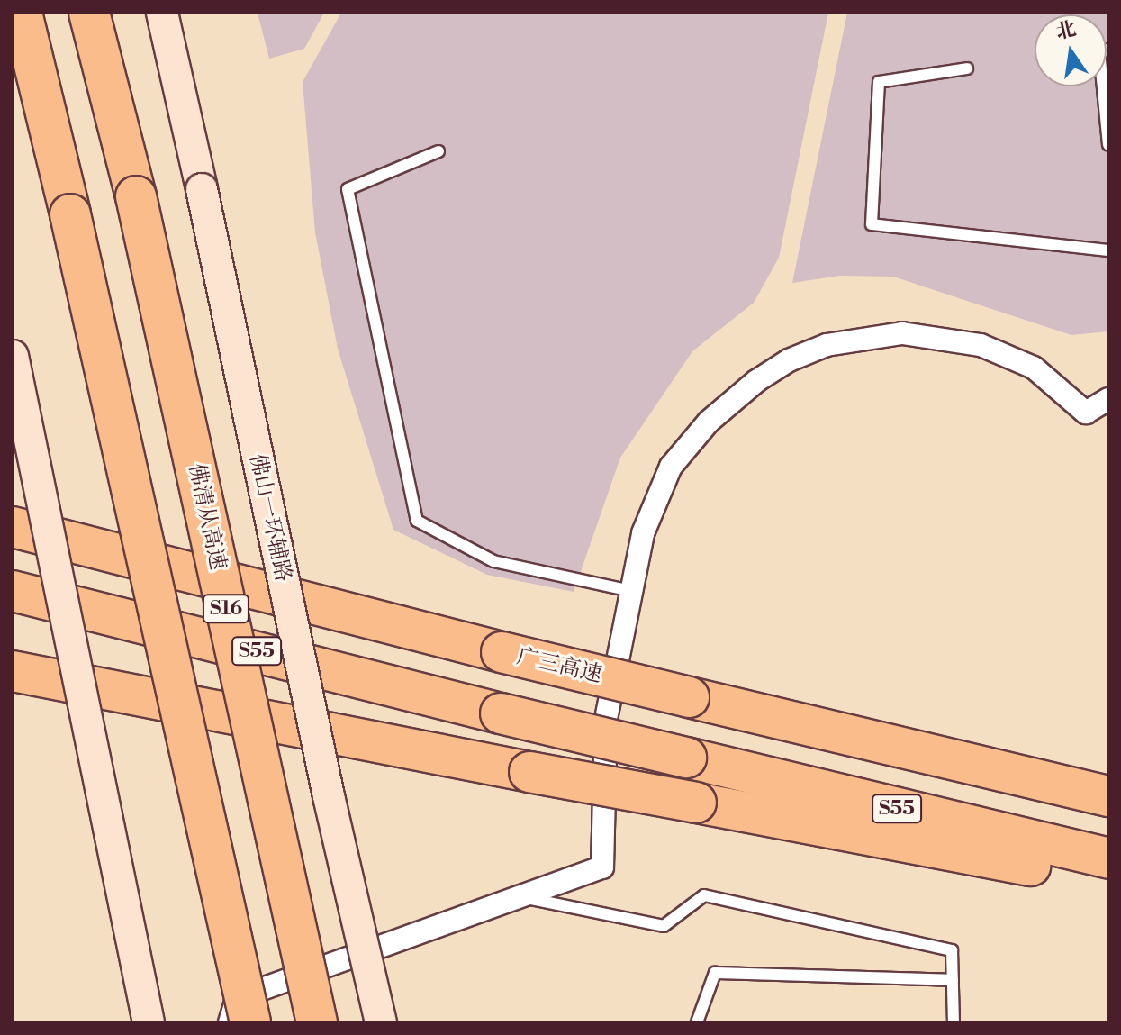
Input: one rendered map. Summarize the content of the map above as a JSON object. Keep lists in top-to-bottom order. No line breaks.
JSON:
{"streets":{"highway":["佛清从高速","S16","S55","广三高速"],"main road":["佛山一环辅路"]},"north":"top"}
